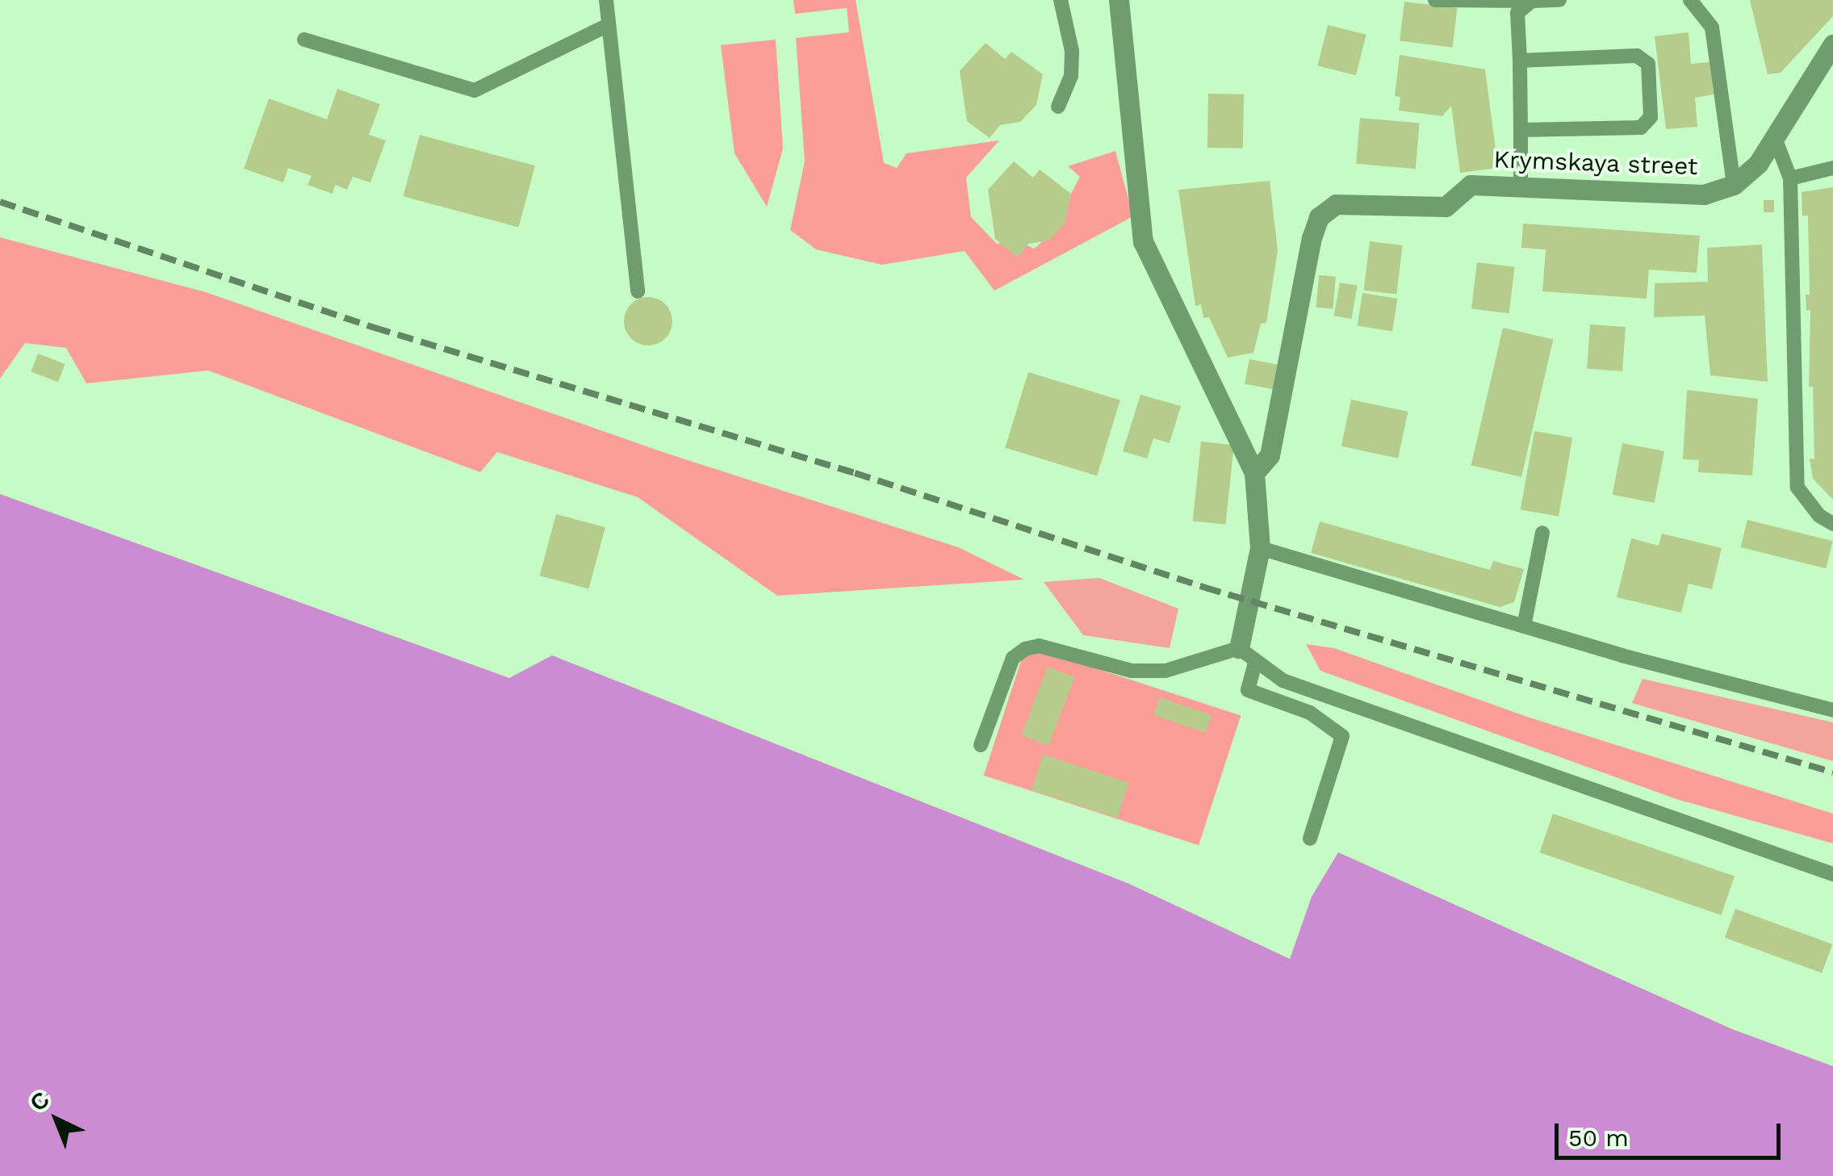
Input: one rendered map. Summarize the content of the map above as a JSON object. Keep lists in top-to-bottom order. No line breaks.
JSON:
{"streets":{"street":["Krymskaya street"]},"scale_bar":"50 m","north":"top left"}
